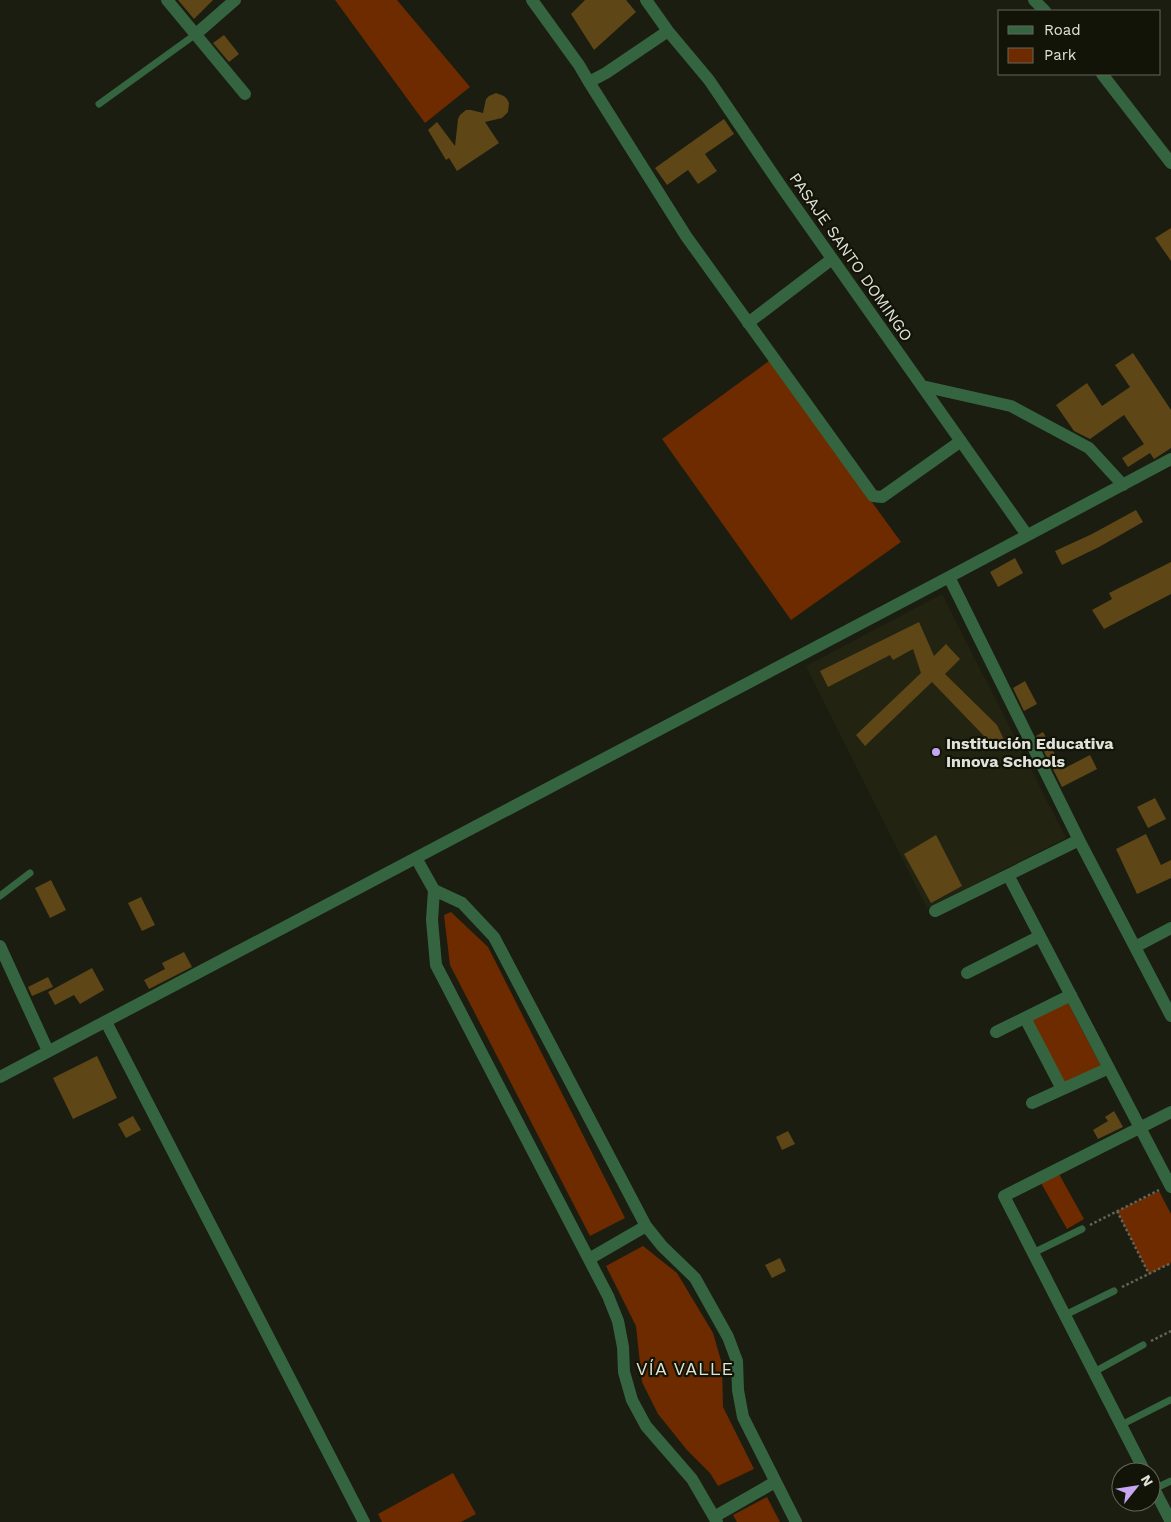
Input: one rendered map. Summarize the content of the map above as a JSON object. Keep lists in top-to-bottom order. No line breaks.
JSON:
{"streets":{"street":["PASAJE SANTO DOMINGO"]},"districts":["VÍA VALLE"],"places":["Institución Educativa Innova Schools"],"legend":["Road","Park"],"north":"top right"}
